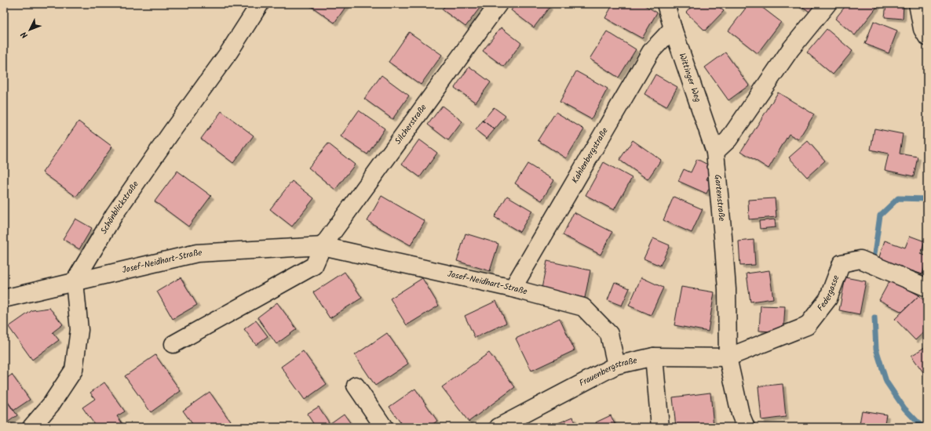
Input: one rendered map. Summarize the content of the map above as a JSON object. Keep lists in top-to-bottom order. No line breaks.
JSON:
{"streets":{"street":["Wittinger Weg","Silcherstraße","Kahlenbergstraße","Gartenstraße","Schönblickstraße","Josef-Neidhart-Straße","Federgasse","Frauenbergstraße"]},"crossings":[["Wittinger Weg","Kahlenbergstraße"],["Wittinger Weg","Gartenstraße"],["Silcherstraße","Josef-Neidhart-Straße"],["Kahlenbergstraße","Josef-Neidhart-Straße"],["Gartenstraße","Federgasse"],["Gartenstraße","Frauenbergstraße"],["Schönblickstraße","Josef-Neidhart-Straße"],["Josef-Neidhart-Straße","Frauenbergstraße"],["Federgasse","Frauenbergstraße"]],"north":"bottom left"}
